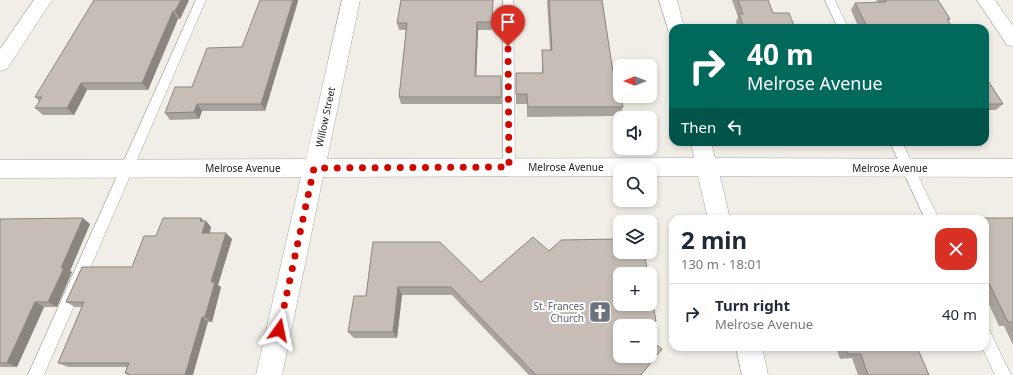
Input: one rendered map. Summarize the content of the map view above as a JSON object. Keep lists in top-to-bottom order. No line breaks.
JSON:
{"streets":{"street":["Willow Street","Melrose Avenue"]},"crossings":[["Willow Street","Melrose Avenue"]],"places":{"church":["St. Frances Church"]},"north":"left","page":{"turn":["40 m","Melrose Avenue"],"map_buttons":["+","−"],"then":"Then","heading":["2 min","130 m · 18:01"],"list":[{"name":"Turn right","note":"Melrose Avenue","value":"40 m"}]}}
